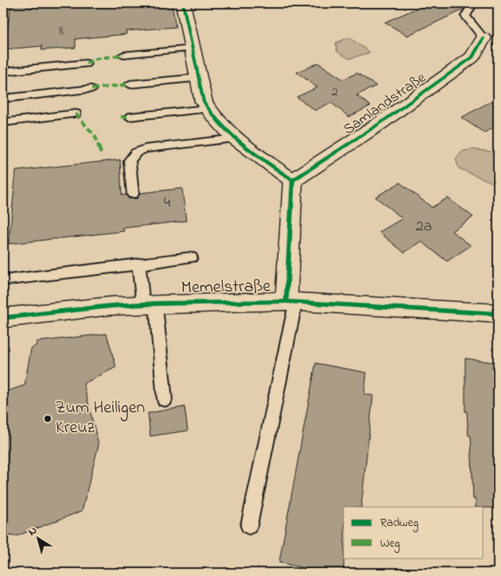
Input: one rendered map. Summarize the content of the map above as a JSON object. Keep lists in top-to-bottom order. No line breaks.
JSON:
{"streets":{"street":["Samlandstraße","Memelstraße"]},"places":["Zum Heiligen Kreuz"],"house_numbers":["8","2","4","2a"],"legend":["Radweg","Weg"],"north":"top left"}
